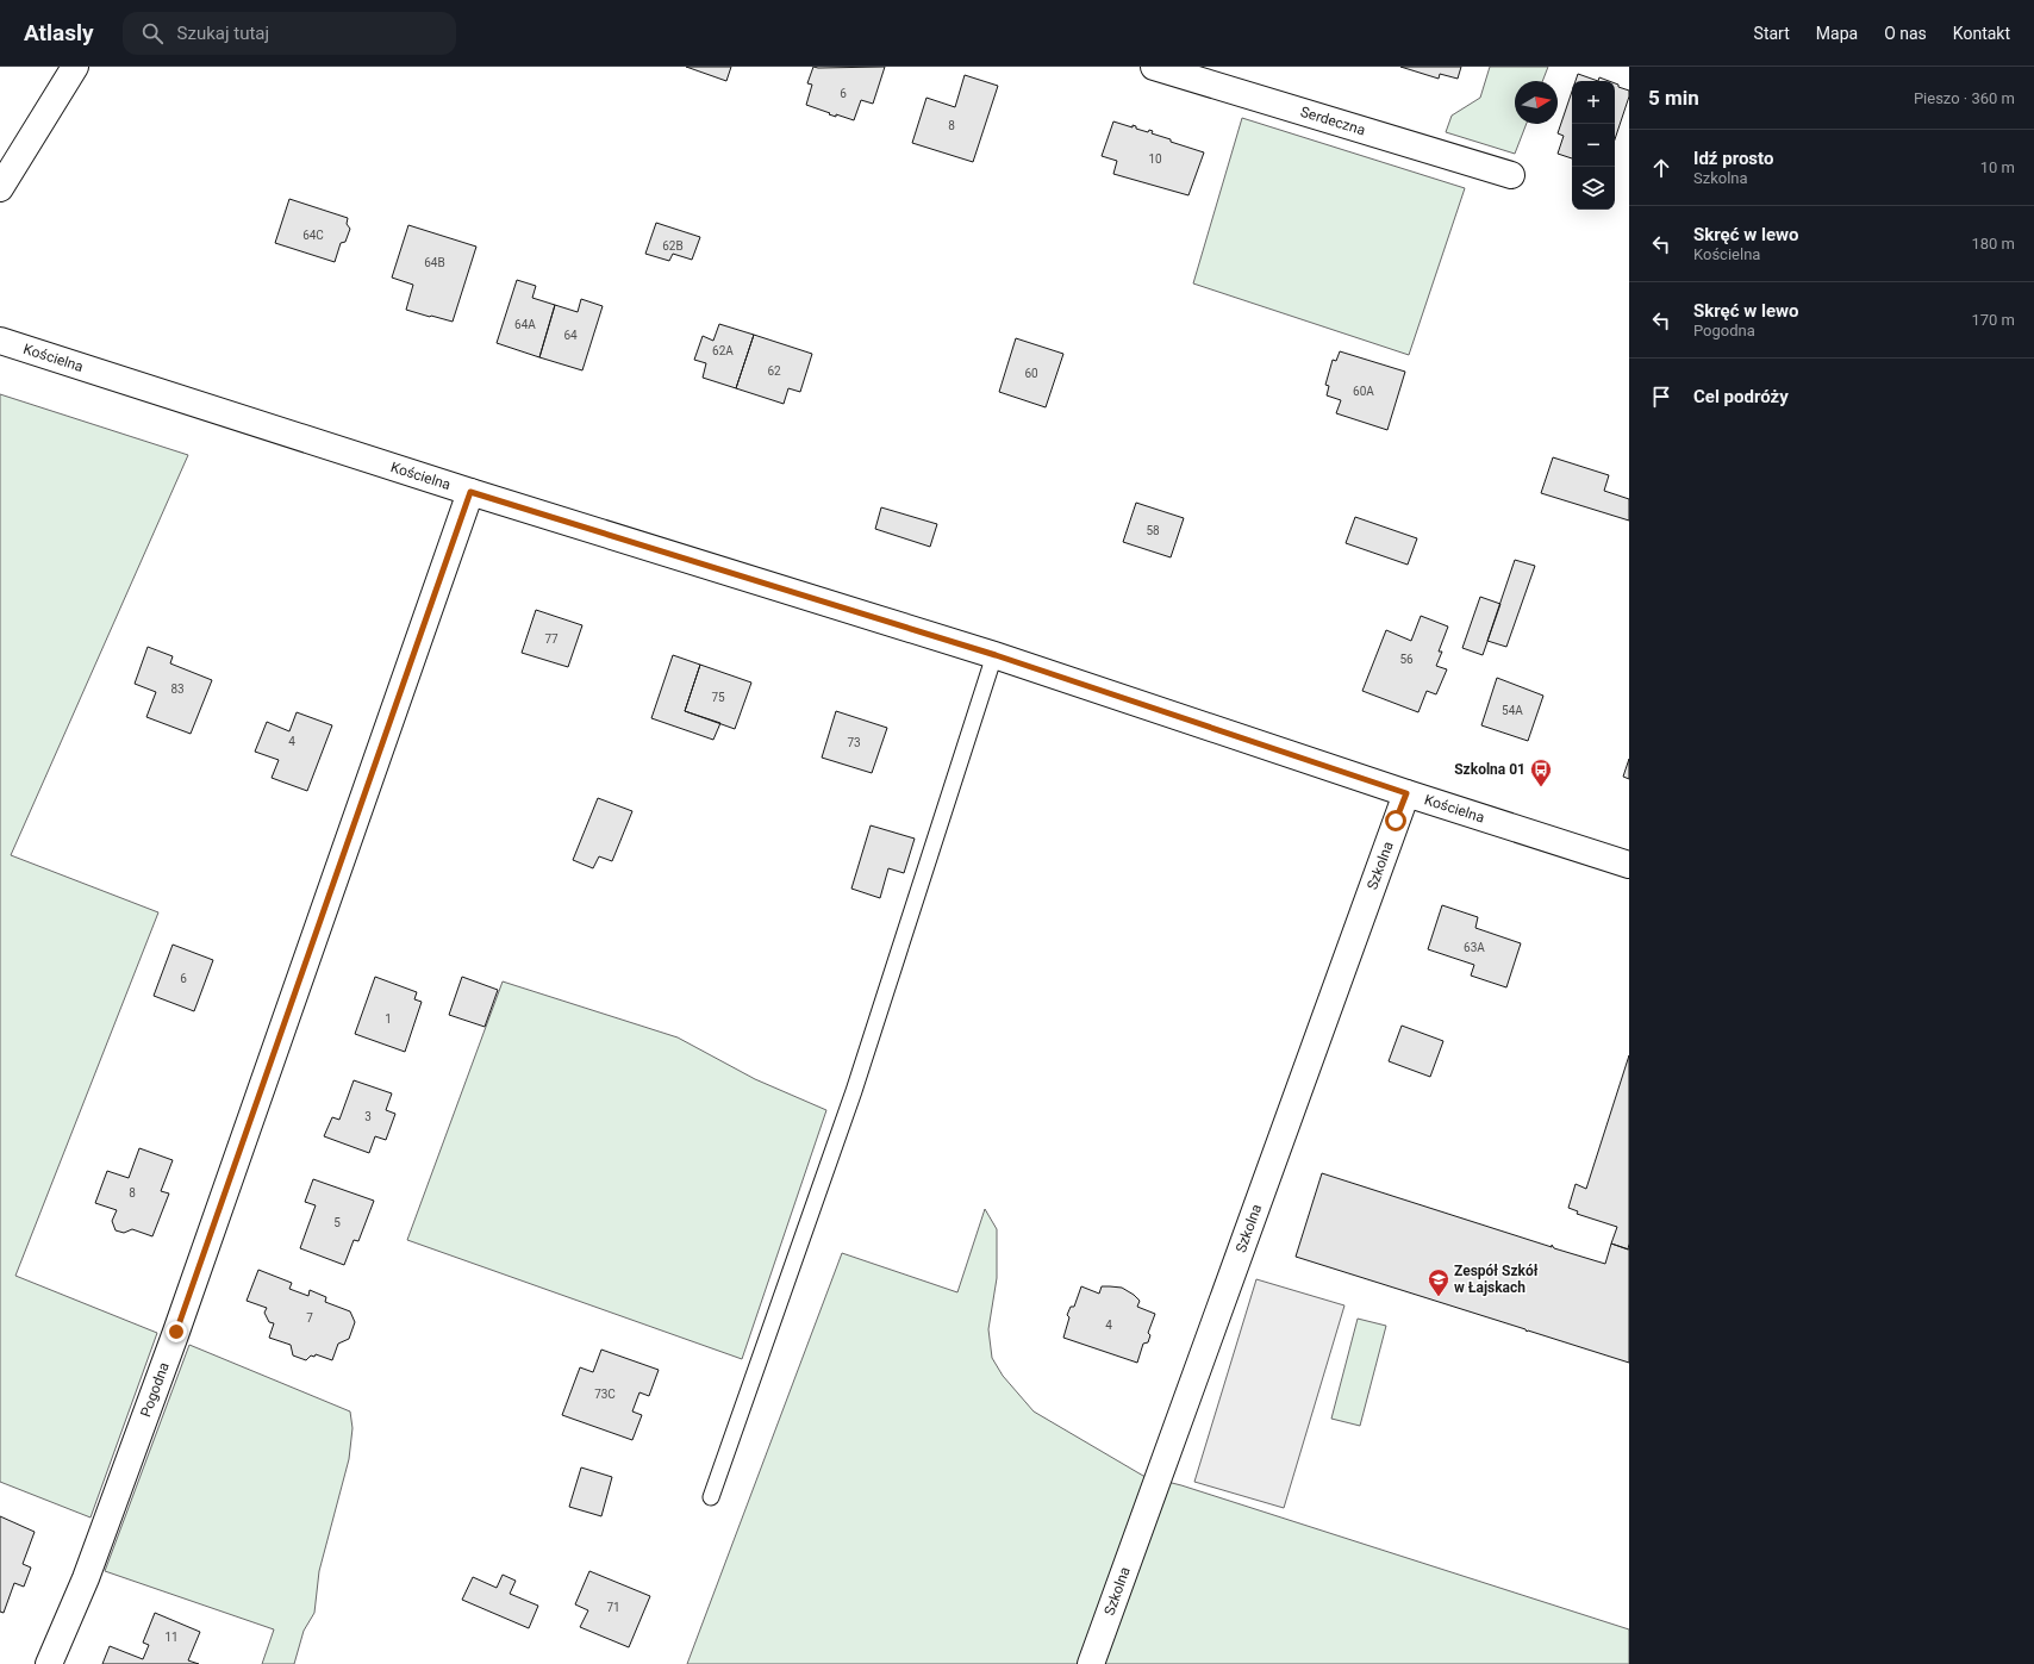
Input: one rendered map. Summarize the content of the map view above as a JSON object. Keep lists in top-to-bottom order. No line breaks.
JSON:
{"streets":{"street":["Serdeczna","Kościelna","Szkolna","Pogodna"]},"crossings":[["Kościelna","Szkolna"],["Kościelna","Pogodna"]],"places":{"bus stop":["Szkolna 01"],"school or university":["Zespół Szkół w Łajskach"]},"house_numbers":["6","8","10","64C","62B","64B","64A","64","62A","62","60","60A","58","77","56","83","75","54A","4","73","63A","6","1","3","8","5","7","4","73C","71","11"],"north":"right","page":{"header":"Atlasly","search":"Szukaj tutaj","nav":["Start","Mapa","O nas","Kontakt"],"heading":["5 min","Pieszo · 360 m"],"map_buttons":["+","−"],"list":[["Idź prosto","Szkolna","10 m"],["Skręć w lewo","Kościelna","180 m"],["Skręć w lewo","Pogodna","170 m"],"Cel podróży"]}}
